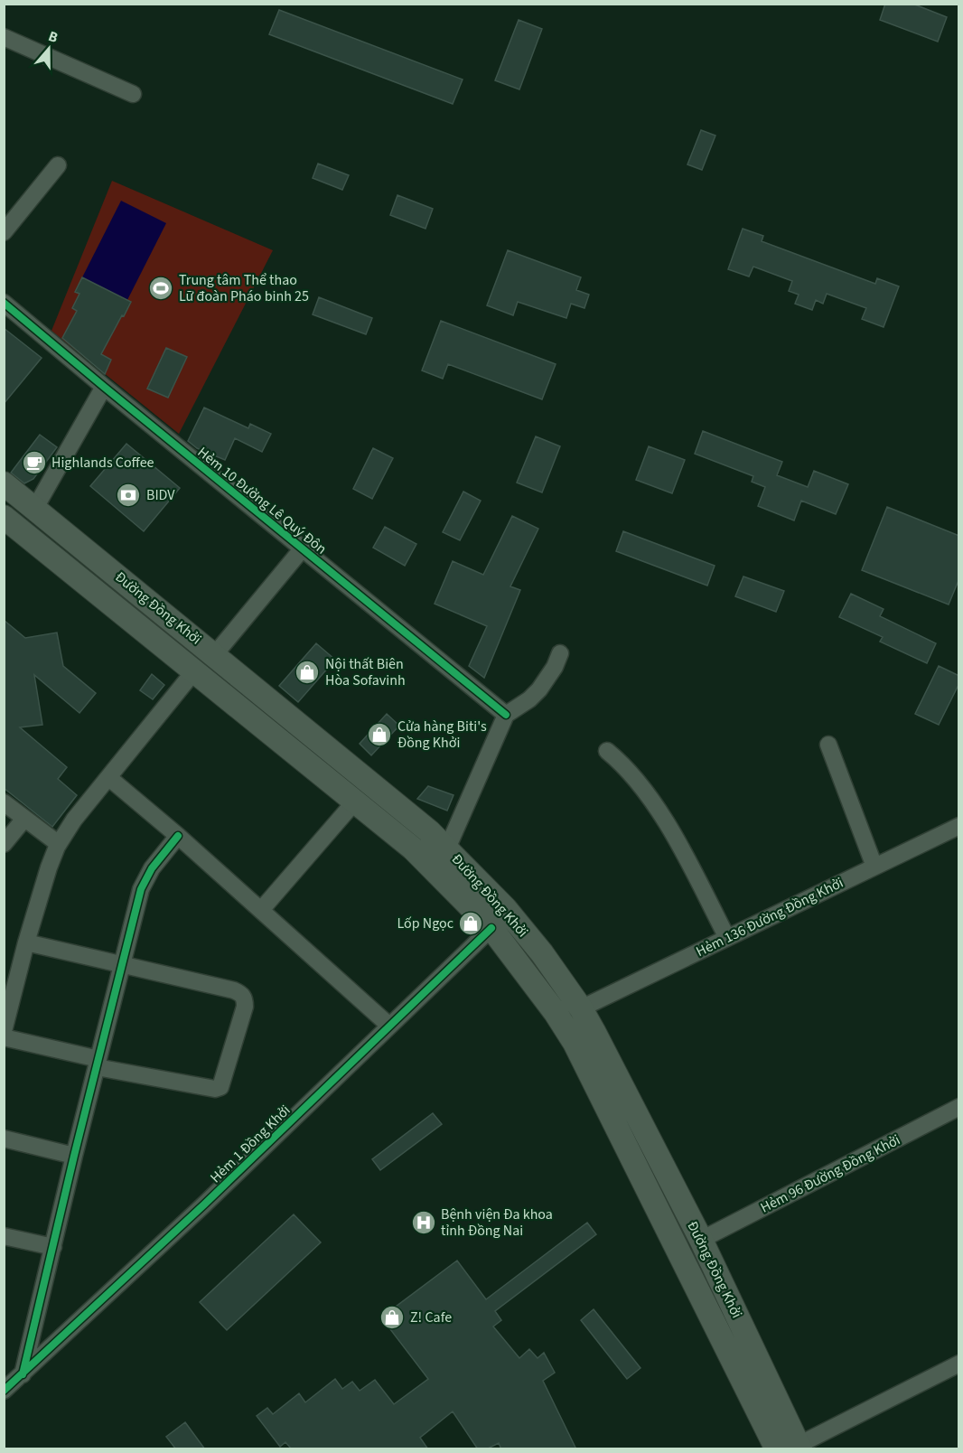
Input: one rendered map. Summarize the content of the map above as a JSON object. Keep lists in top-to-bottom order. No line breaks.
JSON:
{"streets":{"main road":["Đường Đồng Khởi"],"street":["Hẻm 10 Đường Lê Quý Đôn","Hẻm 136 Đường Đồng Khởi","Hẻm 1 Đồng Khởi","Hẻm 96 Đường Đồng Khởi"]},"crossings":[["Đường Đồng Khởi","Hẻm 136 Đường Đồng Khởi"],["Đường Đồng Khởi","Hẻm 1 Đồng Khởi"],["Đường Đồng Khởi","Hẻm 96 Đường Đồng Khởi"]],"places":{"sports":["Trung tâm Thể thao Lữ đoàn Pháo binh 25"],"cafe":["Highlands Coffee"],"bank":["BIDV"],"shop":["Nội thất Biên Hòa Sofavinh","Cửa hàng Biti's Đồng Khởi","Lốp Ngọc","Z! Cafe"],"hospital":["Bệnh viện Đa khoa tỉnh Đồng Nai"]},"north":"top"}
